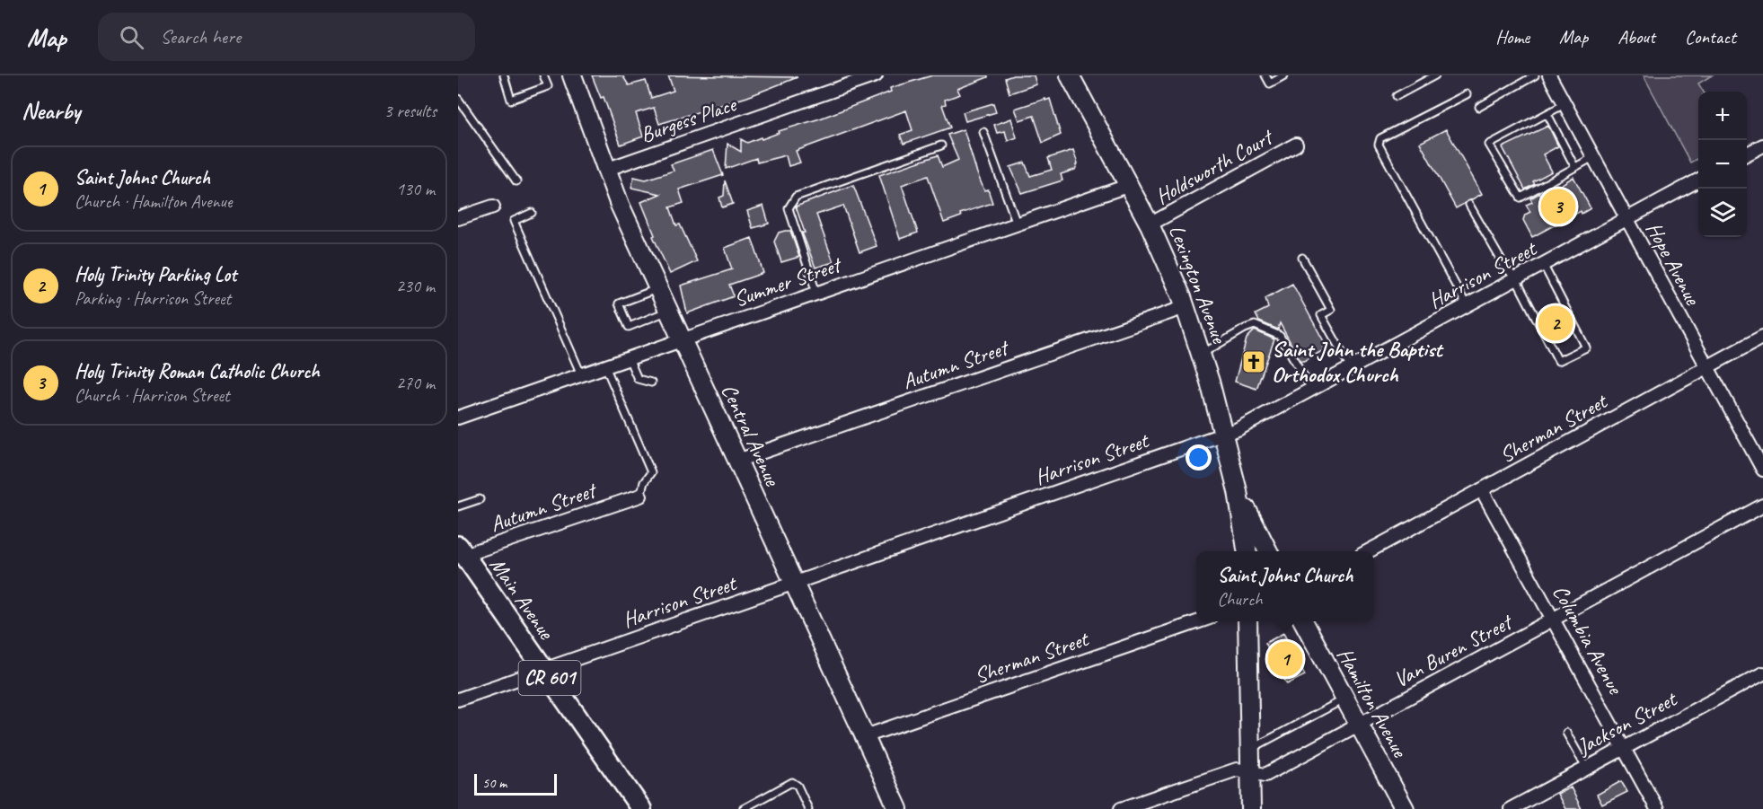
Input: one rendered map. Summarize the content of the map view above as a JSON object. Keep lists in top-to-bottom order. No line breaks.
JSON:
{"streets":{"main road":["Lexington Avenue","Central Avenue","Main Avenue","CR 601","Hamilton Avenue"],"street":["Burgess Place","Holdsworth Court","Hope Avenue","Harrison Street","Summer Street","Autumn Street","Sherman Street","Columbia Avenue","Van Buren Street","Jackson Street"]},"crossings":[["Burgess Place","Central Avenue"],["Holdsworth Court","Lexington Avenue"],["Hope Avenue","Harrison Street"],["Hope Avenue","Sherman Street"],["Harrison Street","Lexington Avenue"],["Harrison Street","Central Avenue"],["Harrison Street","Main Avenue"],["Summer Street","Lexington Avenue"],["Summer Street","Central Avenue"],["Lexington Avenue","Autumn Street"],["Autumn Street","Central Avenue"],["Autumn Street","Main Avenue"],["Sherman Street","Central Avenue"],["Sherman Street","Columbia Avenue"],["Columbia Avenue","Van Buren Street"],["Columbia Avenue","Jackson Street"],["Van Buren Street","Hamilton Avenue"]],"places":{"church":["Saint John the Baptist Orthodox Church"]},"scale_bar":"50 m","page":{"header":"Map","search":"Search here","nav":["Home","Map","About","Contact"],"heading":["Nearby","3 results"],"map_buttons":["+","−"],"list":[{"mark":"1","name":"Saint Johns Church","note":"Church · Hamilton Avenue","value":"130 m"},{"mark":"2","name":"Holy Trinity Parking Lot","note":"Parking · Harrison Street","value":"230 m"},{"mark":"3","name":"Holy Trinity Roman Catholic Church","note":"Church · Harrison Street","value":"270 m"}],"pins":["3","2","1"],"popup":["Saint Johns Church","Church"],"scale":"50 m"}}
